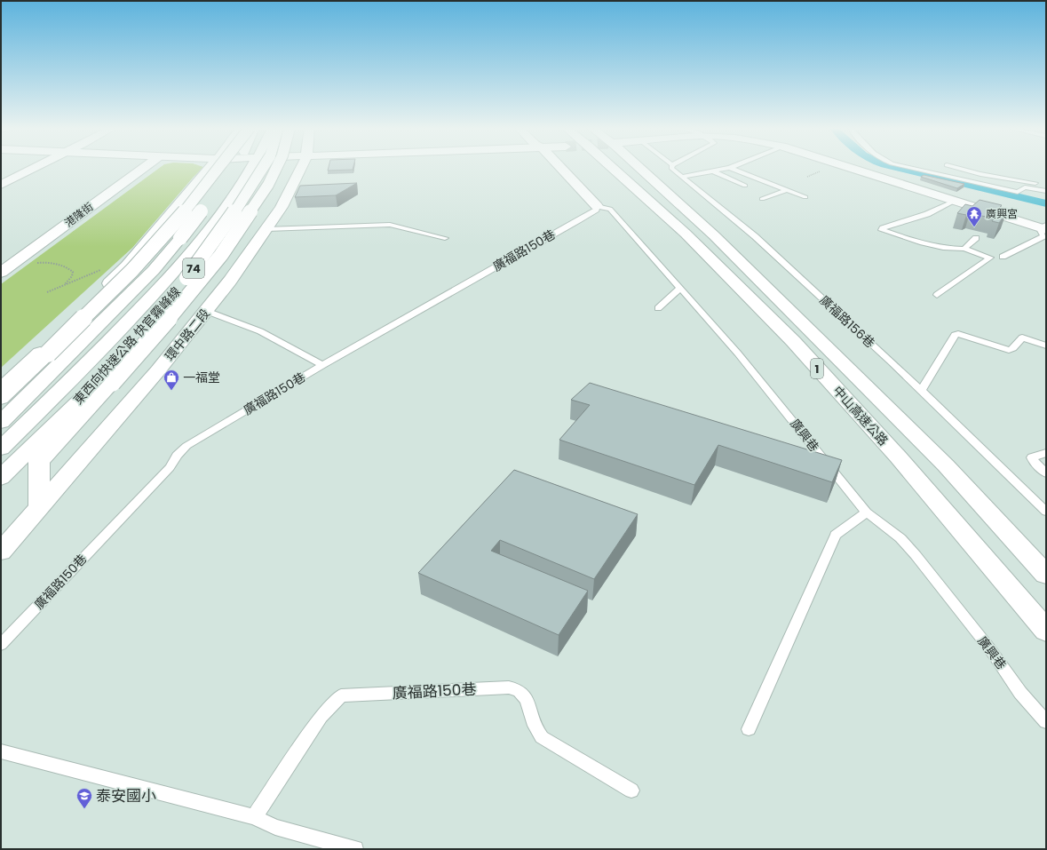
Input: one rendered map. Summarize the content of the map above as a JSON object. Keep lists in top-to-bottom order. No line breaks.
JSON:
{"streets":{"main road":["港隆街","74","環中路二段","東西向快速公路 快官霧峰線","1","中山高速公路"],"lane":["廣福路150巷","廣福路156巷","廣興巷"]},"crossings":[["廣福路150巷","廣興巷"]],"places":{"temple":["廣興宮"],"shop":["一福堂"],"school or university":["泰安國小"]}}
